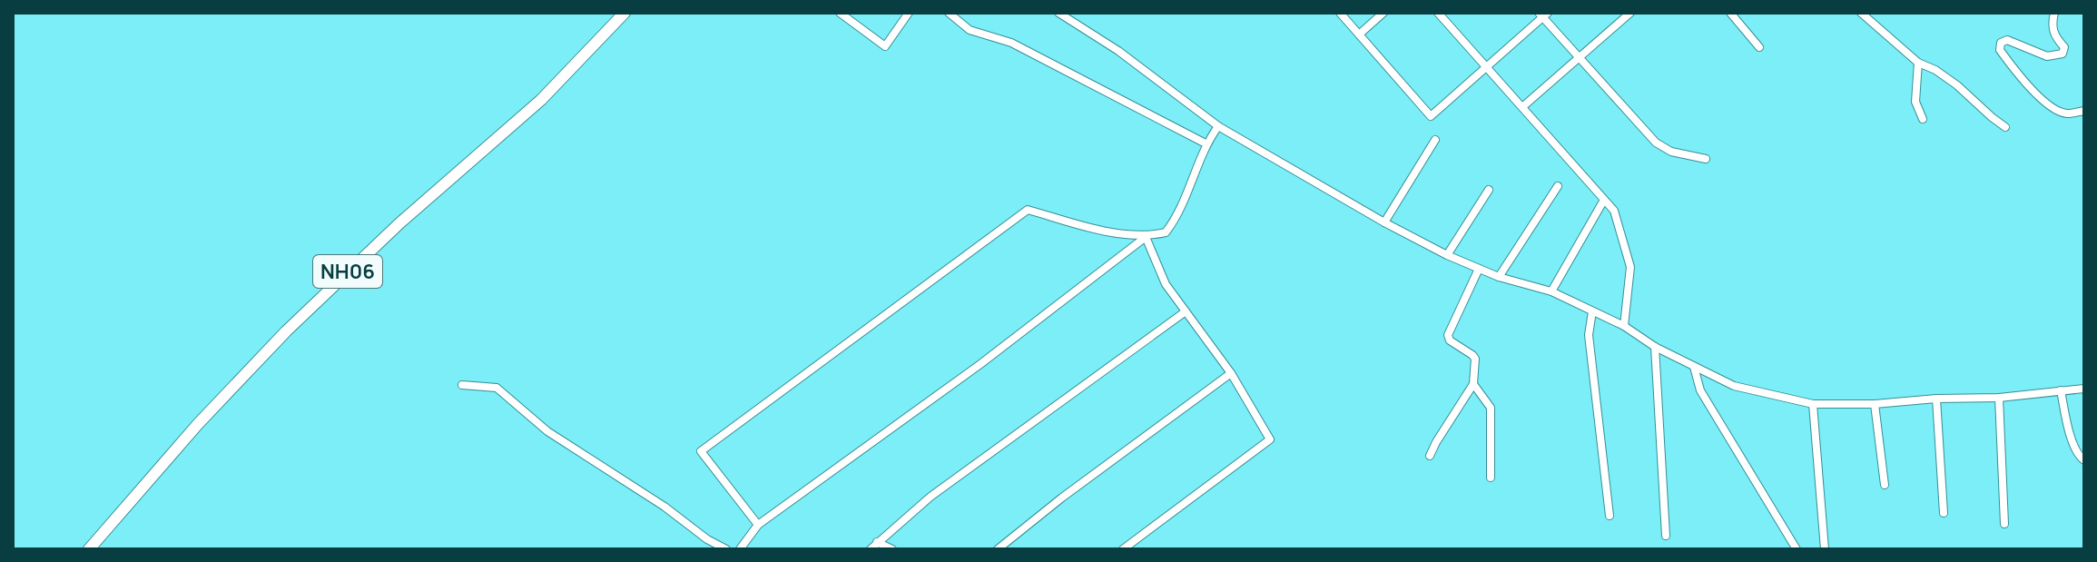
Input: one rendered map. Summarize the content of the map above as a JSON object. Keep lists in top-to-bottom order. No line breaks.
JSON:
{"streets":{"main road":["NH06"]}}
